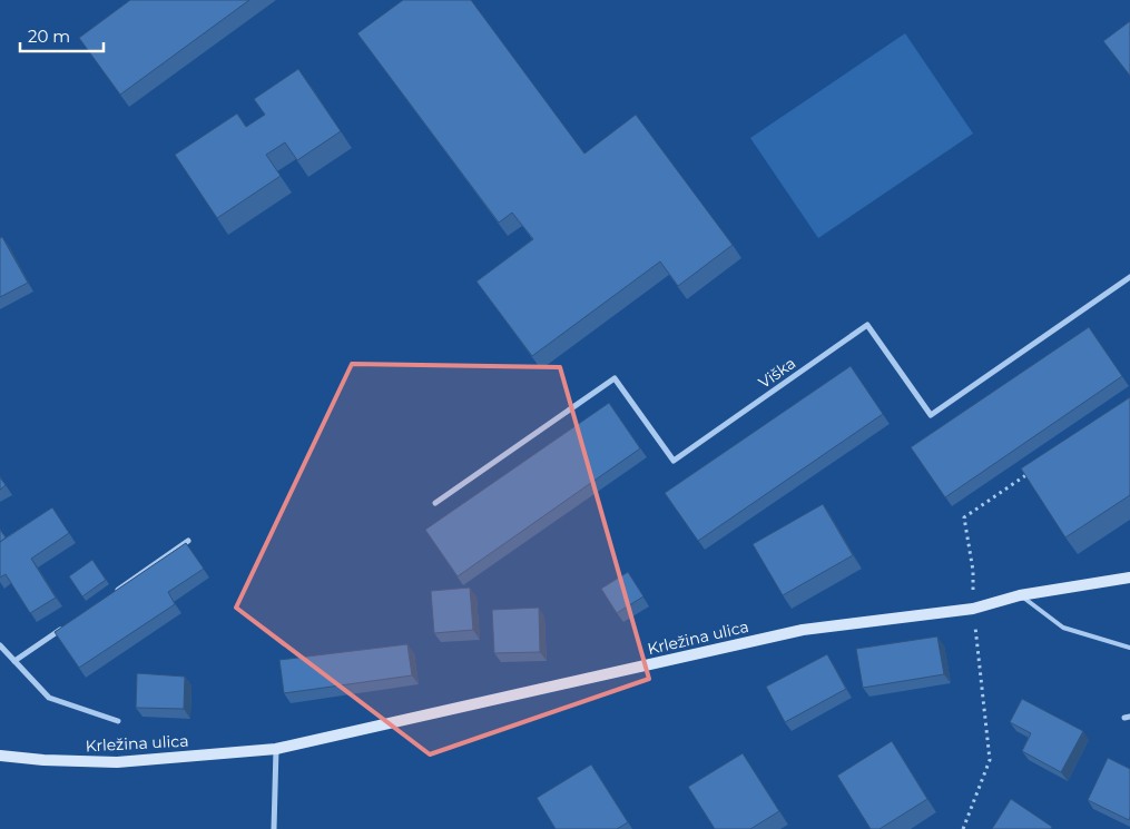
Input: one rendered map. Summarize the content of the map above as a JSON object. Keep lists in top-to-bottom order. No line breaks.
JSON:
{"streets":{"street":["Viška","Krležina ulica"]},"scale_bar":"20 m"}
